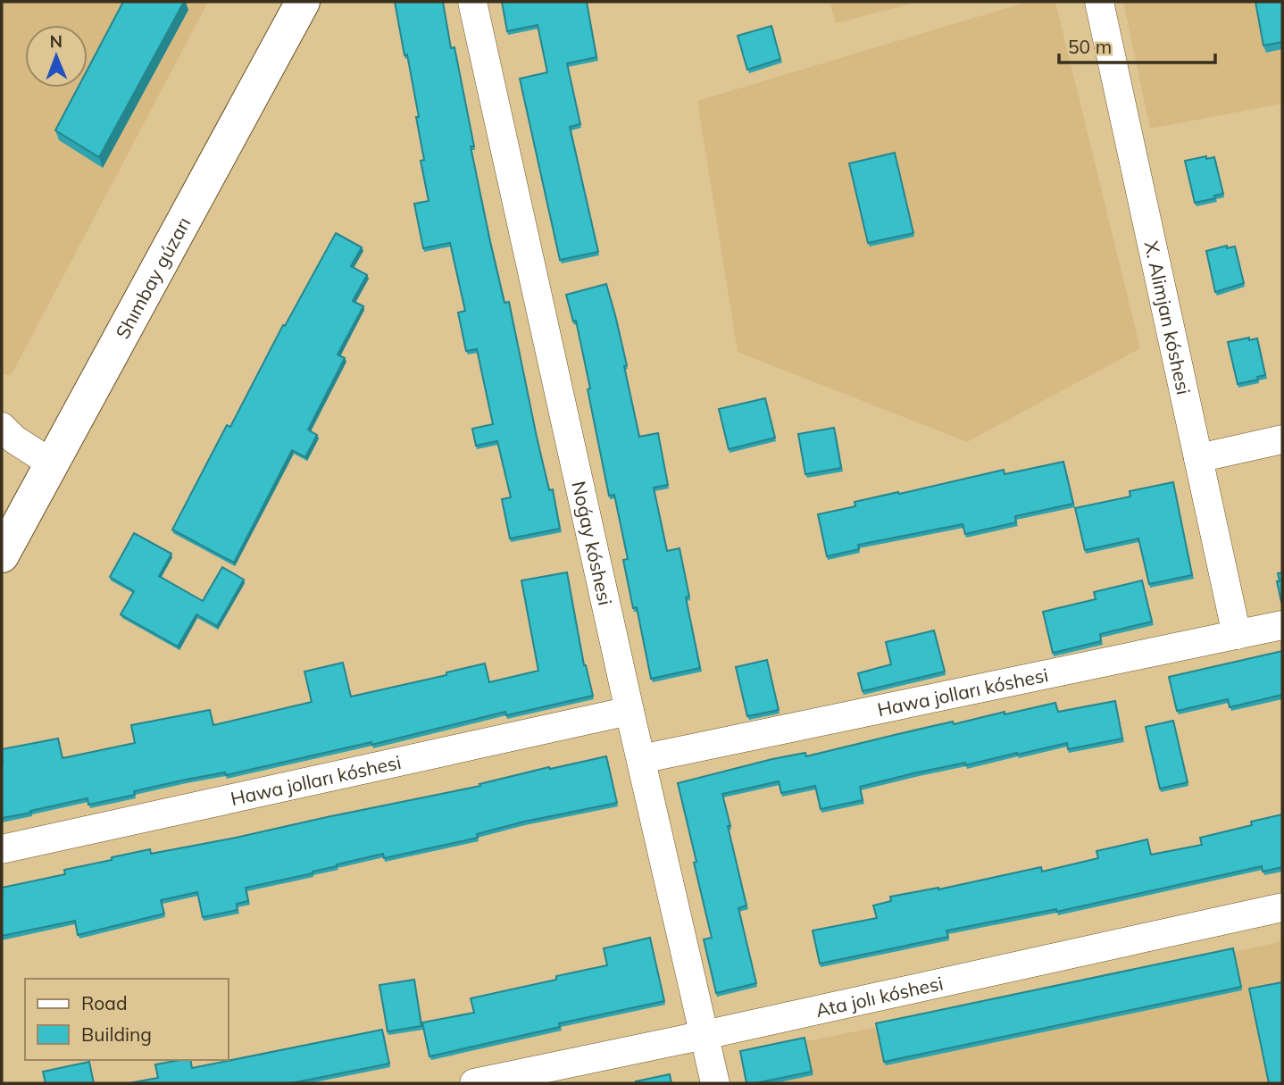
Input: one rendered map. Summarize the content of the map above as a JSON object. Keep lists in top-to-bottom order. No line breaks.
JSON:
{"streets":{"main road":["Shımbay gúzarı"],"street":["X. Alimjan kóshesi","Noǵay kóshesi","Hawa jolları kóshesi","Ata jolı kóshesi"]},"crossings":[["X. Alimjan kóshesi","Hawa jolları kóshesi"],["Noǵay kóshesi","Hawa jolları kóshesi"],["Noǵay kóshesi","Ata jolı kóshesi"]],"legend":["Road","Building"],"scale_bar":"50 m","north":"top"}
